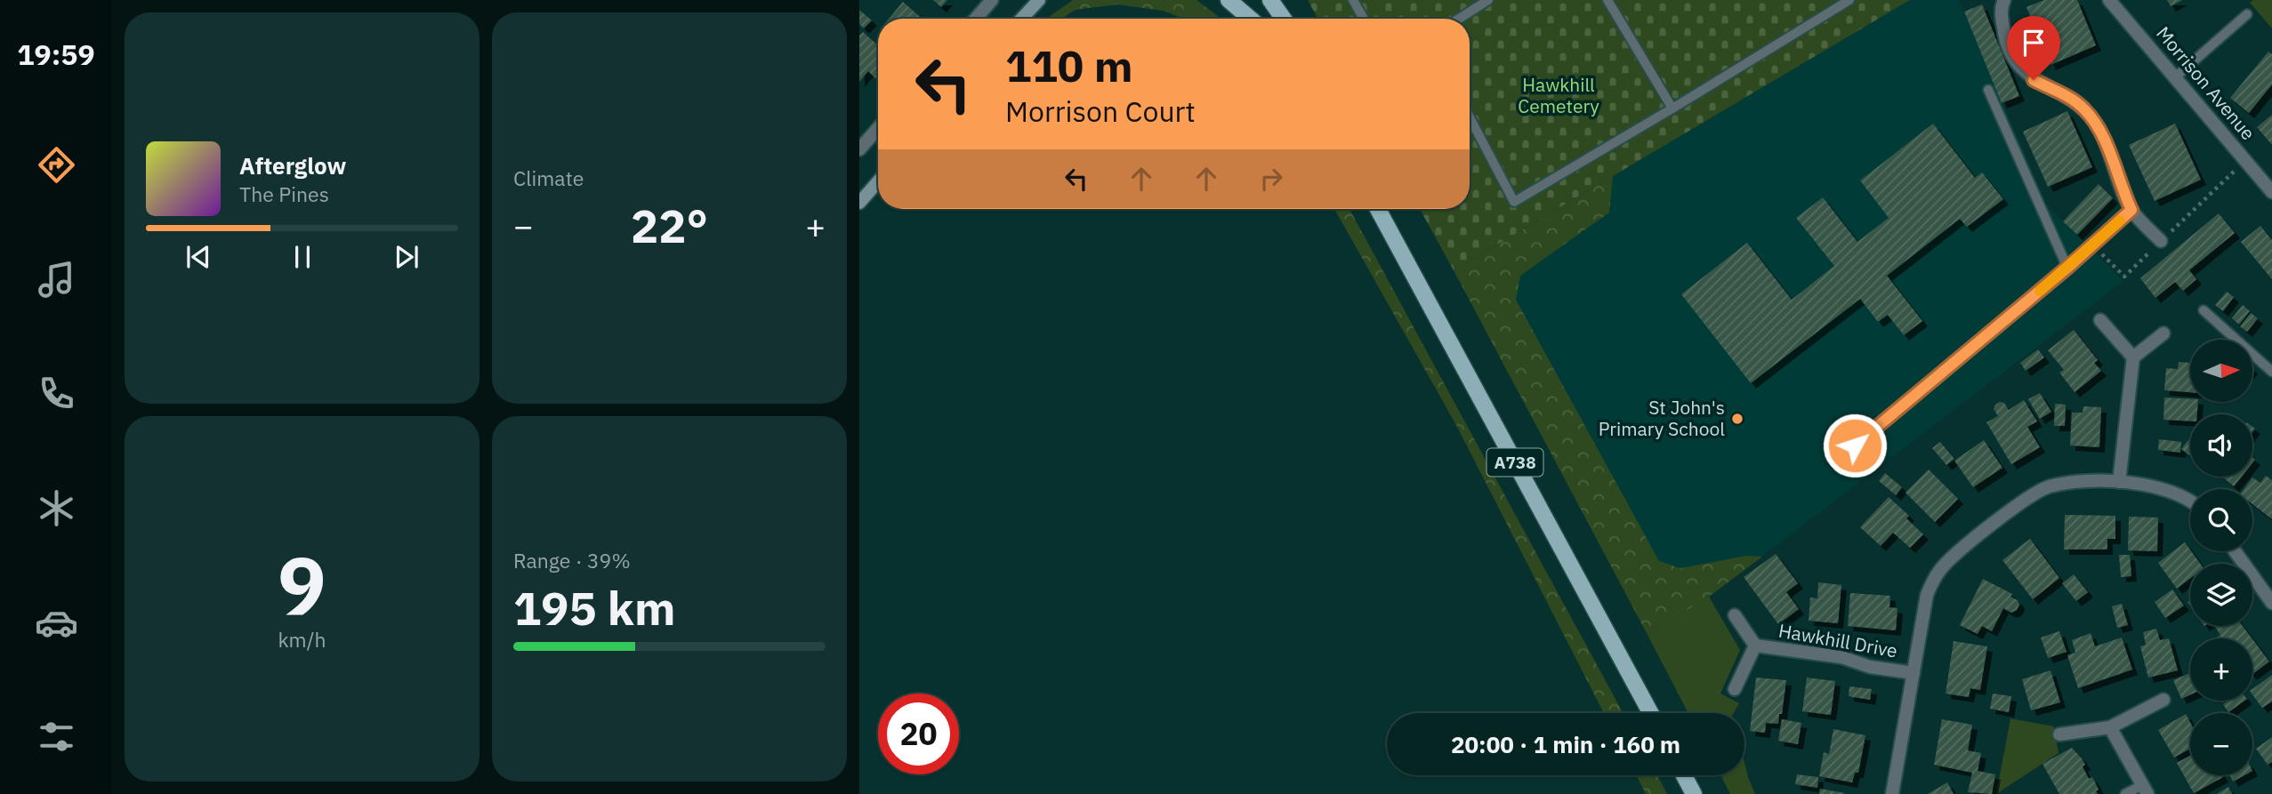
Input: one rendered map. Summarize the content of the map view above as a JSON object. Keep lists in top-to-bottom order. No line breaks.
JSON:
{"streets":{"main road":["A738"],"street":["Morrison Avenue","Hawkhill Drive"]},"parks":["Hawkhill Cemetery"],"places":["St John's Primary School"],"north":"right","page":{"tabs":"19:59","tile":["Climate",["9","km/h"],["Range · 39%","195 km"]],"turn":["110 m","Morrison Court"],"song":["Afterglow","The Pines"],"heat":["−","22°","+"],"map_buttons":["+","−"],"limit":"20","trip":"20:00 · 1 min · 160 m"}}
